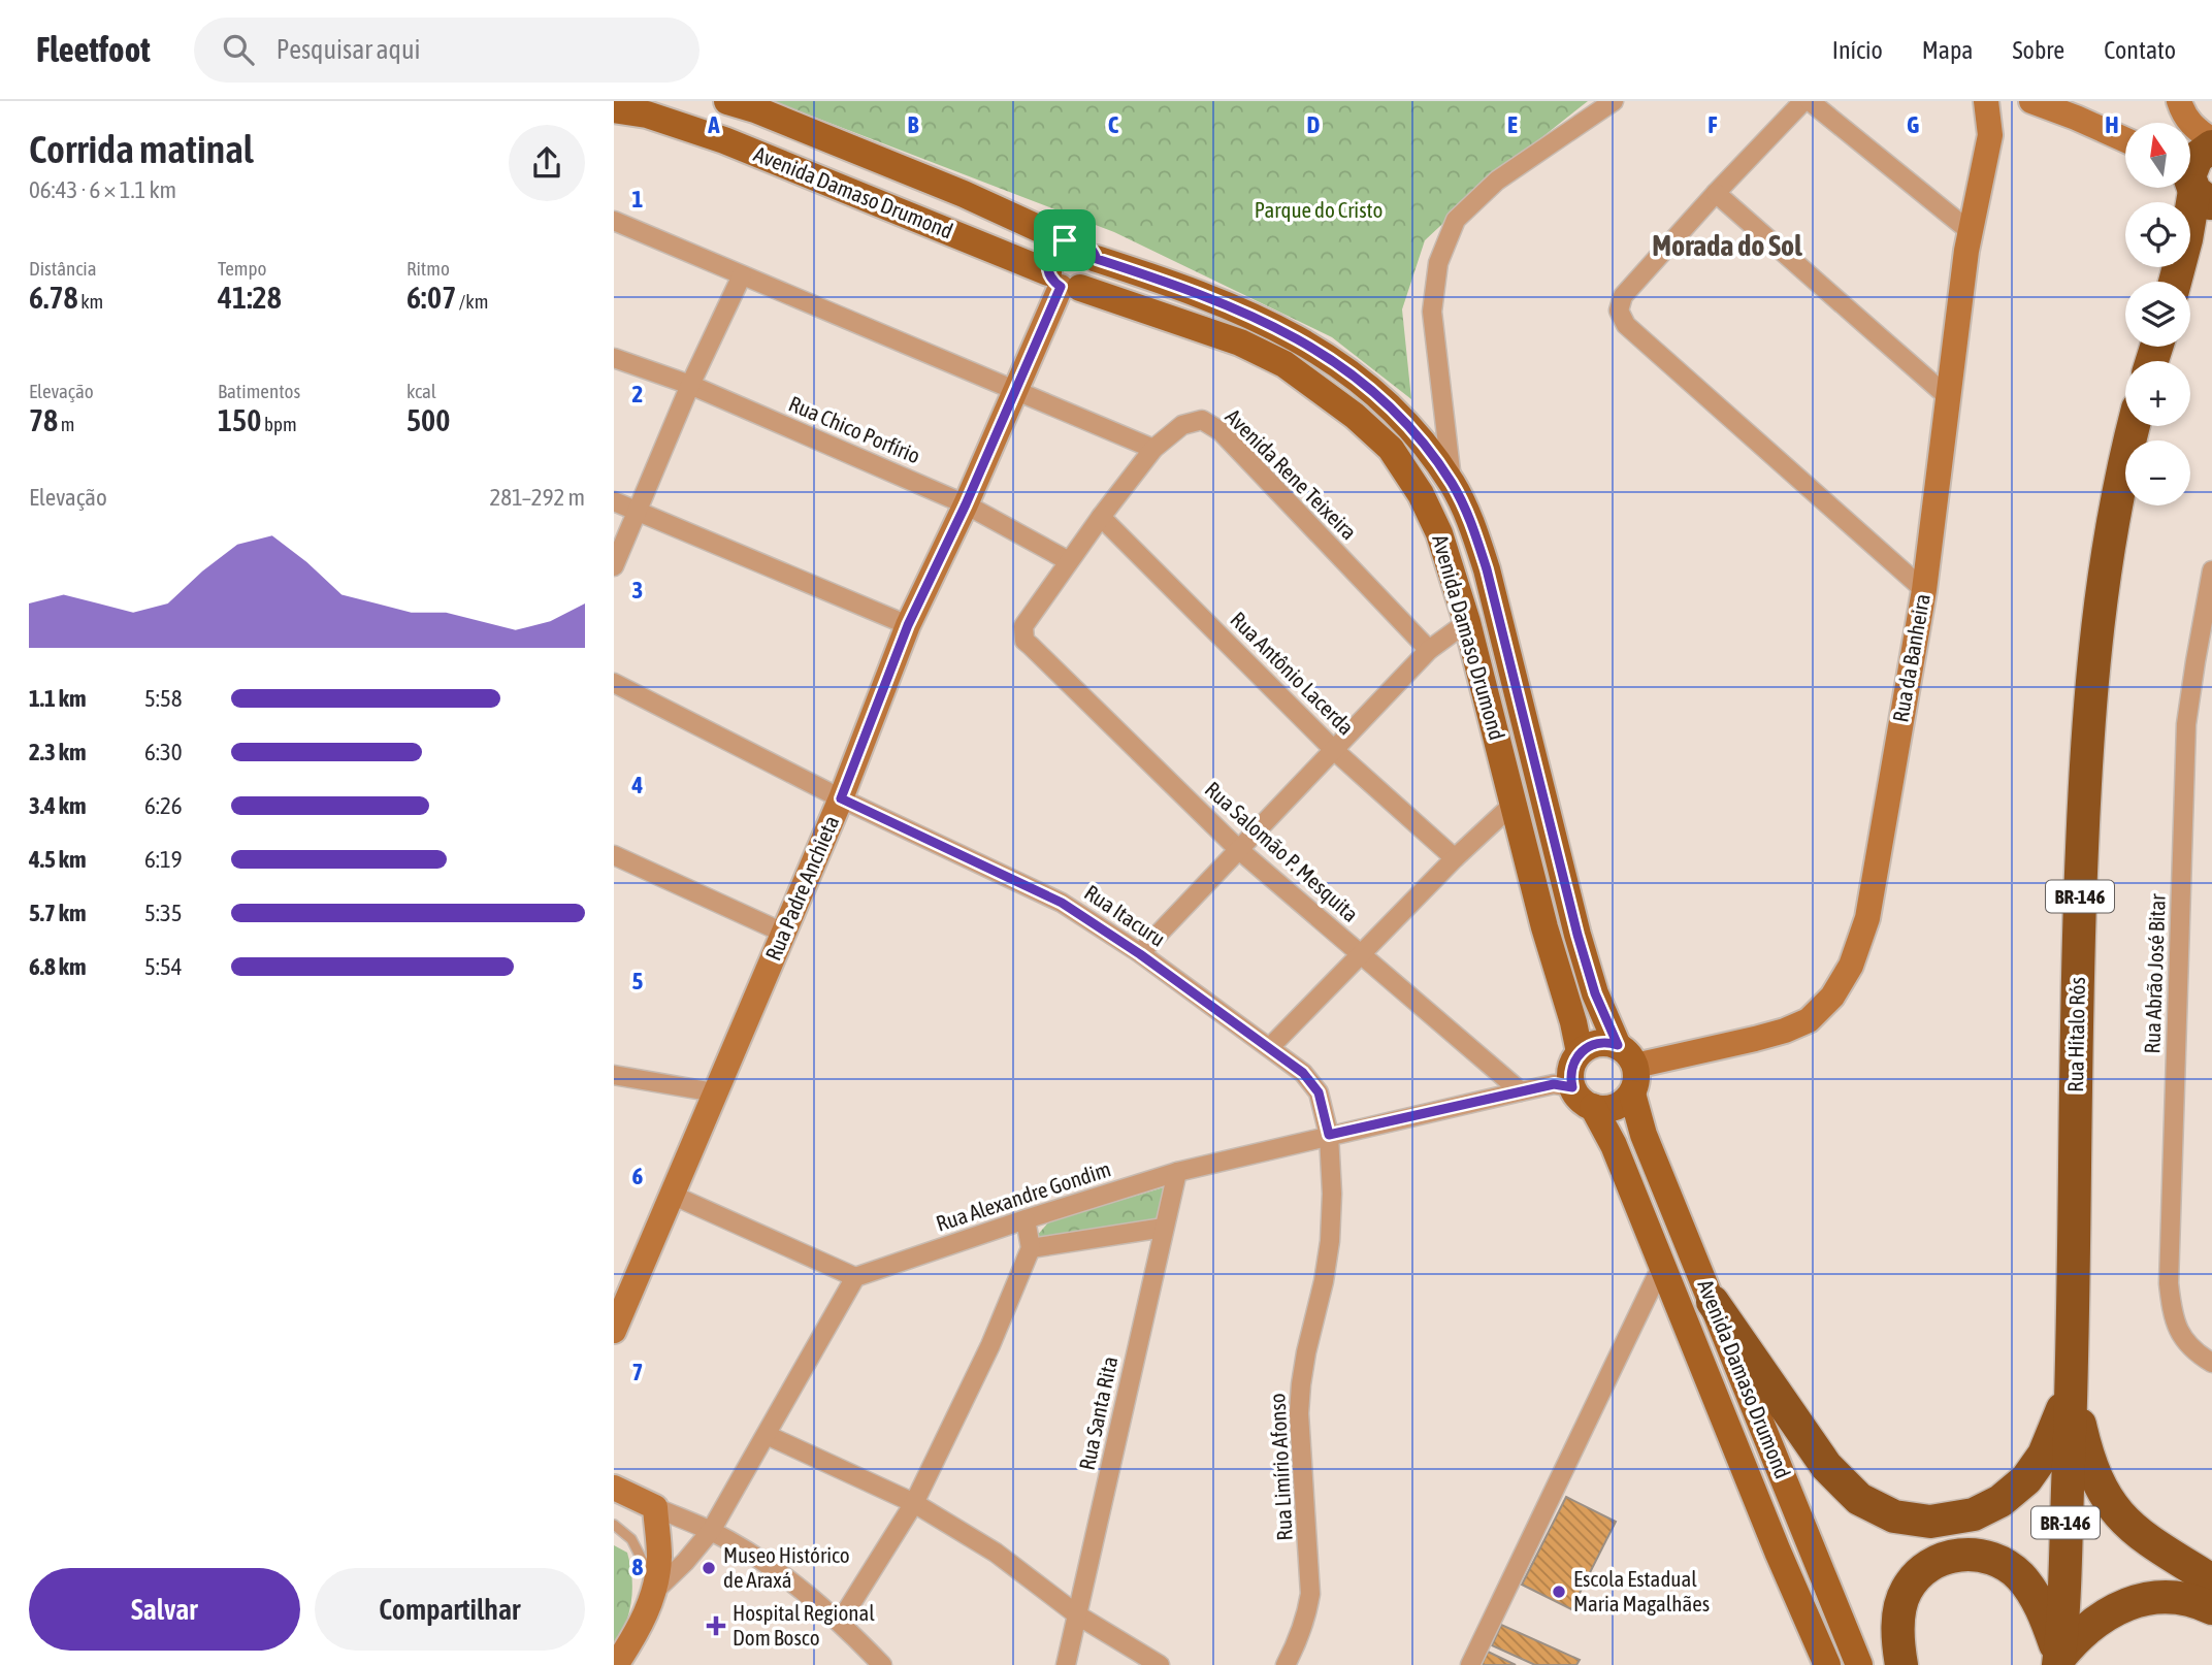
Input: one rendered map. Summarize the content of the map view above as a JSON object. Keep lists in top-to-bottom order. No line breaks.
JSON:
{"streets":{"highway":["BR-146","Rua Hítalo Rós"],"main road":["Avenida Damaso Drumond","Rua da Banheira","Rua Padre Anchieta"],"street":["Rua Chico Porfírio","Avenida Rene Teixeira","Rua Antônio Lacerda","Rua Salomão P. Mesquita","Rua Itacuru","Rua Abrão José Bitar","Rua Alexandre Gondim","Rua Santa Rita","Rua Limírio Afonso"]},"crossings":[["Avenida Damaso Drumond","Rua da Banheira"],["Avenida Damaso Drumond","Rua Padre Anchieta"],["Avenida Damaso Drumond","Rua Alexandre Gondim"],["Rua Chico Porfírio","Avenida Rene Teixeira"],["Rua Chico Porfírio","Rua Padre Anchieta"],["Avenida Rene Teixeira","Rua Antônio Lacerda"],["Avenida Rene Teixeira","Rua Salomão P. Mesquita"],["Rua da Banheira","Rua Alexandre Gondim"],["Rua Salomão P. Mesquita","Rua Alexandre Gondim"],["Rua Padre Anchieta","Rua Itacuru"],["Rua Itacuru","Rua Alexandre Gondim"],["Rua Itacuru","Rua Limírio Afonso"],["Rua Alexandre Gondim","Rua Santa Rita"],["Rua Alexandre Gondim","Rua Limírio Afonso"]],"districts":["Morada do Sol"],"parks":["Parque do Cristo"],"places":{"other":["Museo Histórico de Araxá","Escola Estadual Maria Magalhães"],"health":["Hospital Regional Dom Bosco"]},"north":"top","page":{"header":"Fleetfoot","search":"Pesquisar aqui","nav":["Início","Mapa","Sobre","Contato"],"heading":["Corrida matinal","06:43 · 6 × 1.1 km"],"map_buttons":["+","−"],"stats":[["Distância","6.78 km"],["Tempo","41:28"],["Ritmo","6:07 /km"],["Elevação","78 m"],["Batimentos","150 bpm"],["kcal","500"]],"chart":["Elevação","281–292 m"],"list":[{"name":"1.1 km","note":"5:58"},{"name":"2.3 km","note":"6:30"},{"name":"3.4 km","note":"6:26"},{"name":"4.5 km","note":"6:19"},{"name":"5.7 km","note":"5:35"},{"name":"6.8 km","note":"5:54"}],"buttons":["Salvar","Compartilhar"]},"grid":{"columns":["A","B","C","D","E","F","G","H"],"rows":["1","2","3","4","5","6","7","8"]}}
